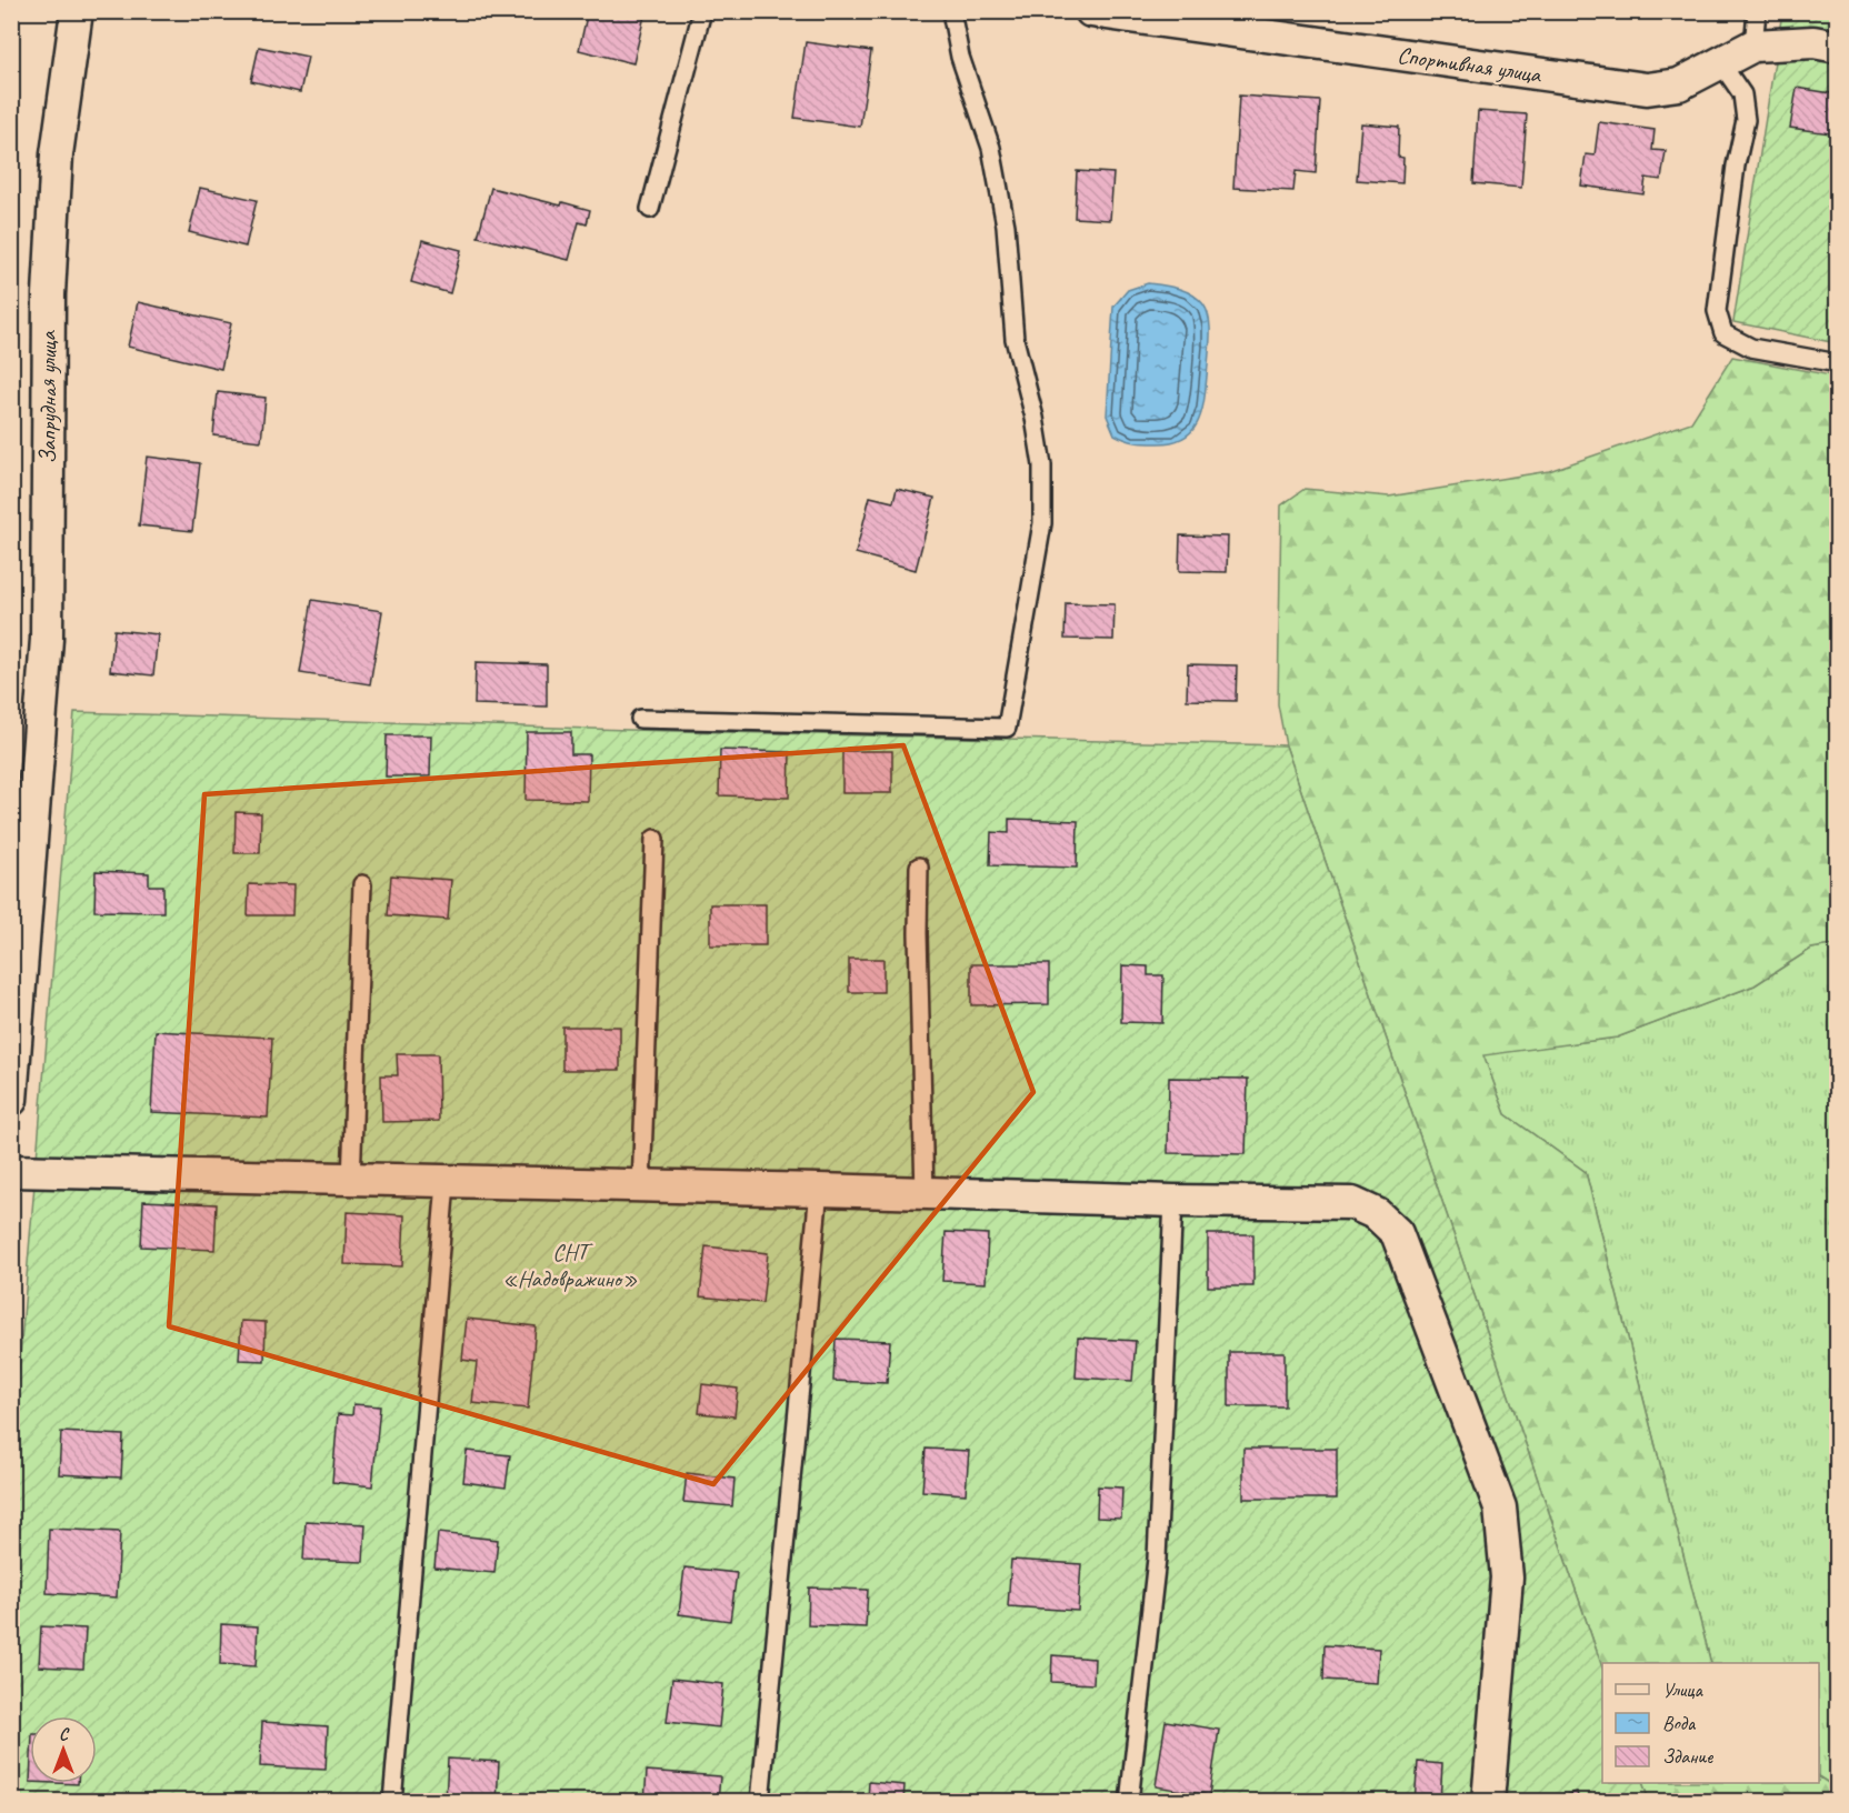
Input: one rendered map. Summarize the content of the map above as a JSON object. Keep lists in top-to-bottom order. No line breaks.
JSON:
{"streets":{"street":["Спортивная улица","Запрудная улица"]},"parks":["СНТ «Надовражино»"],"legend":["Улица","Вода","Здание"],"north":"top"}
